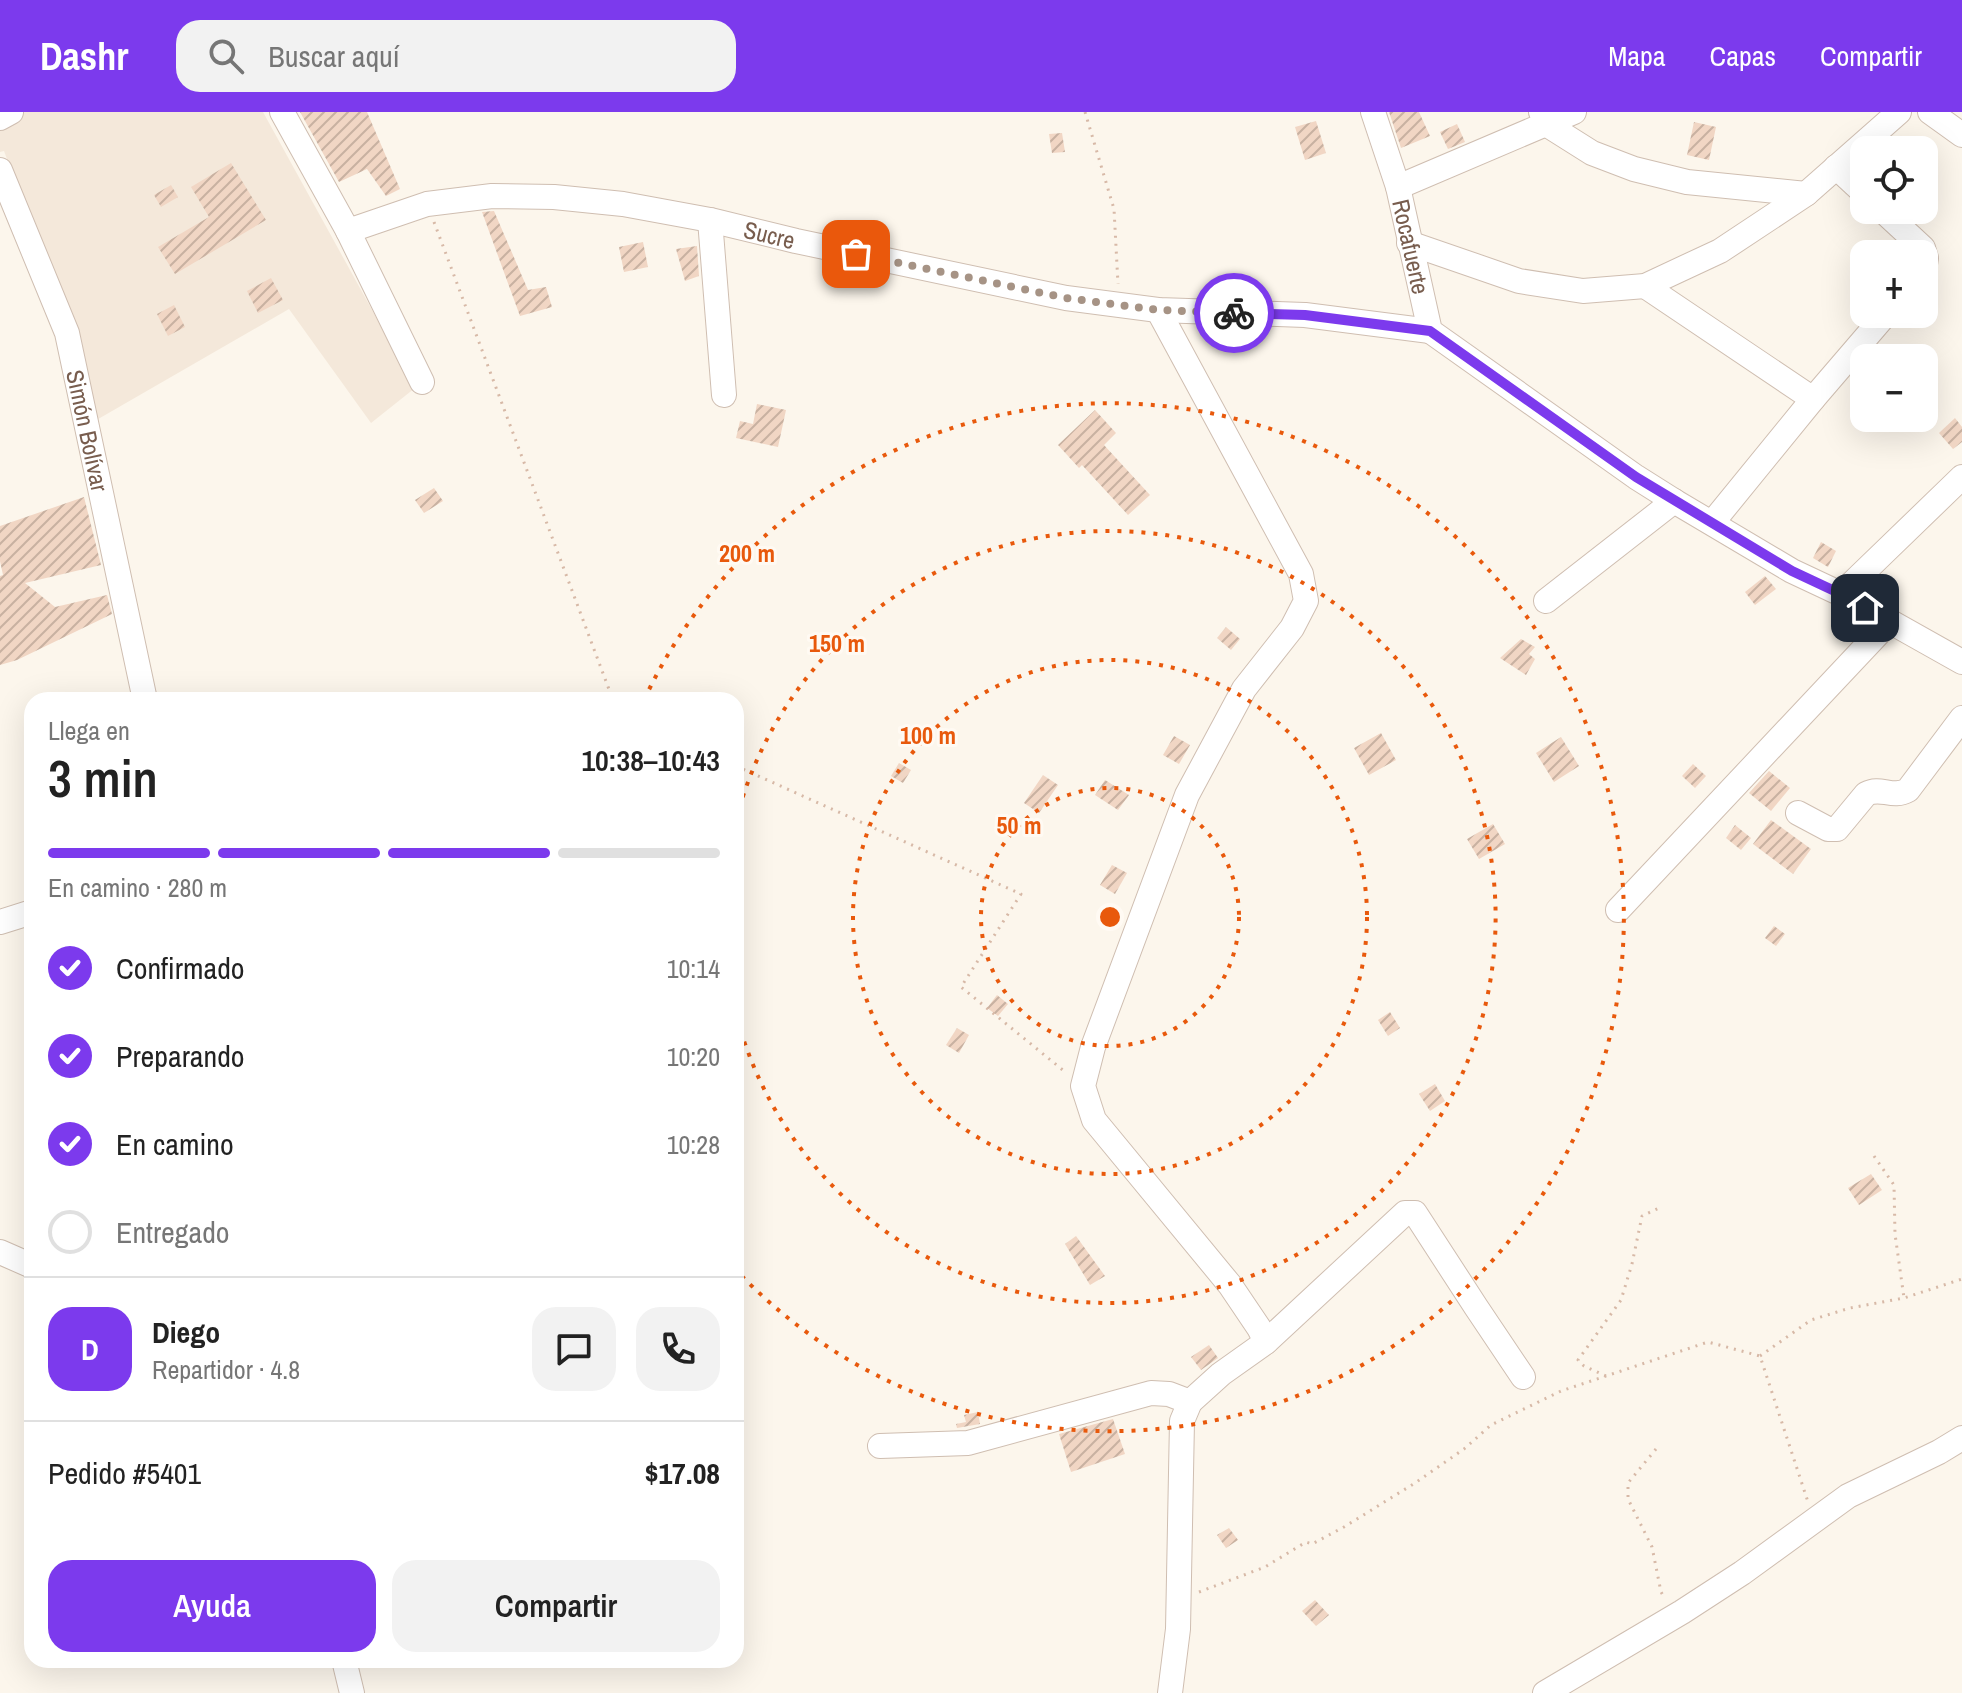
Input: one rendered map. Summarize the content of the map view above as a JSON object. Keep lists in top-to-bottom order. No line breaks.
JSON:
{"streets":{"street":["Sucre","Rocafuerte","Simón Bolívar"]},"crossings":[["Sucre","Rocafuerte"]],"page":{"header":"Dashr","search":"Buscar aquí","nav":["Mapa","Capas","Compartir"],"map_buttons":["+","−"],"heading":["3 min","Llega en","10:38–10:43"],"panel":["Diego","Repartidor · 4.8","Pedido #5401","$17.08"],"bar":"En camino · 280 m","list":[["Confirmado","10:14"],["Preparando","10:20"],["En camino","10:28"],"Entregado"],"round":"D","buttons":["Ayuda","Compartir"]},"rings":["200 m","150 m","100 m","50 m"]}
